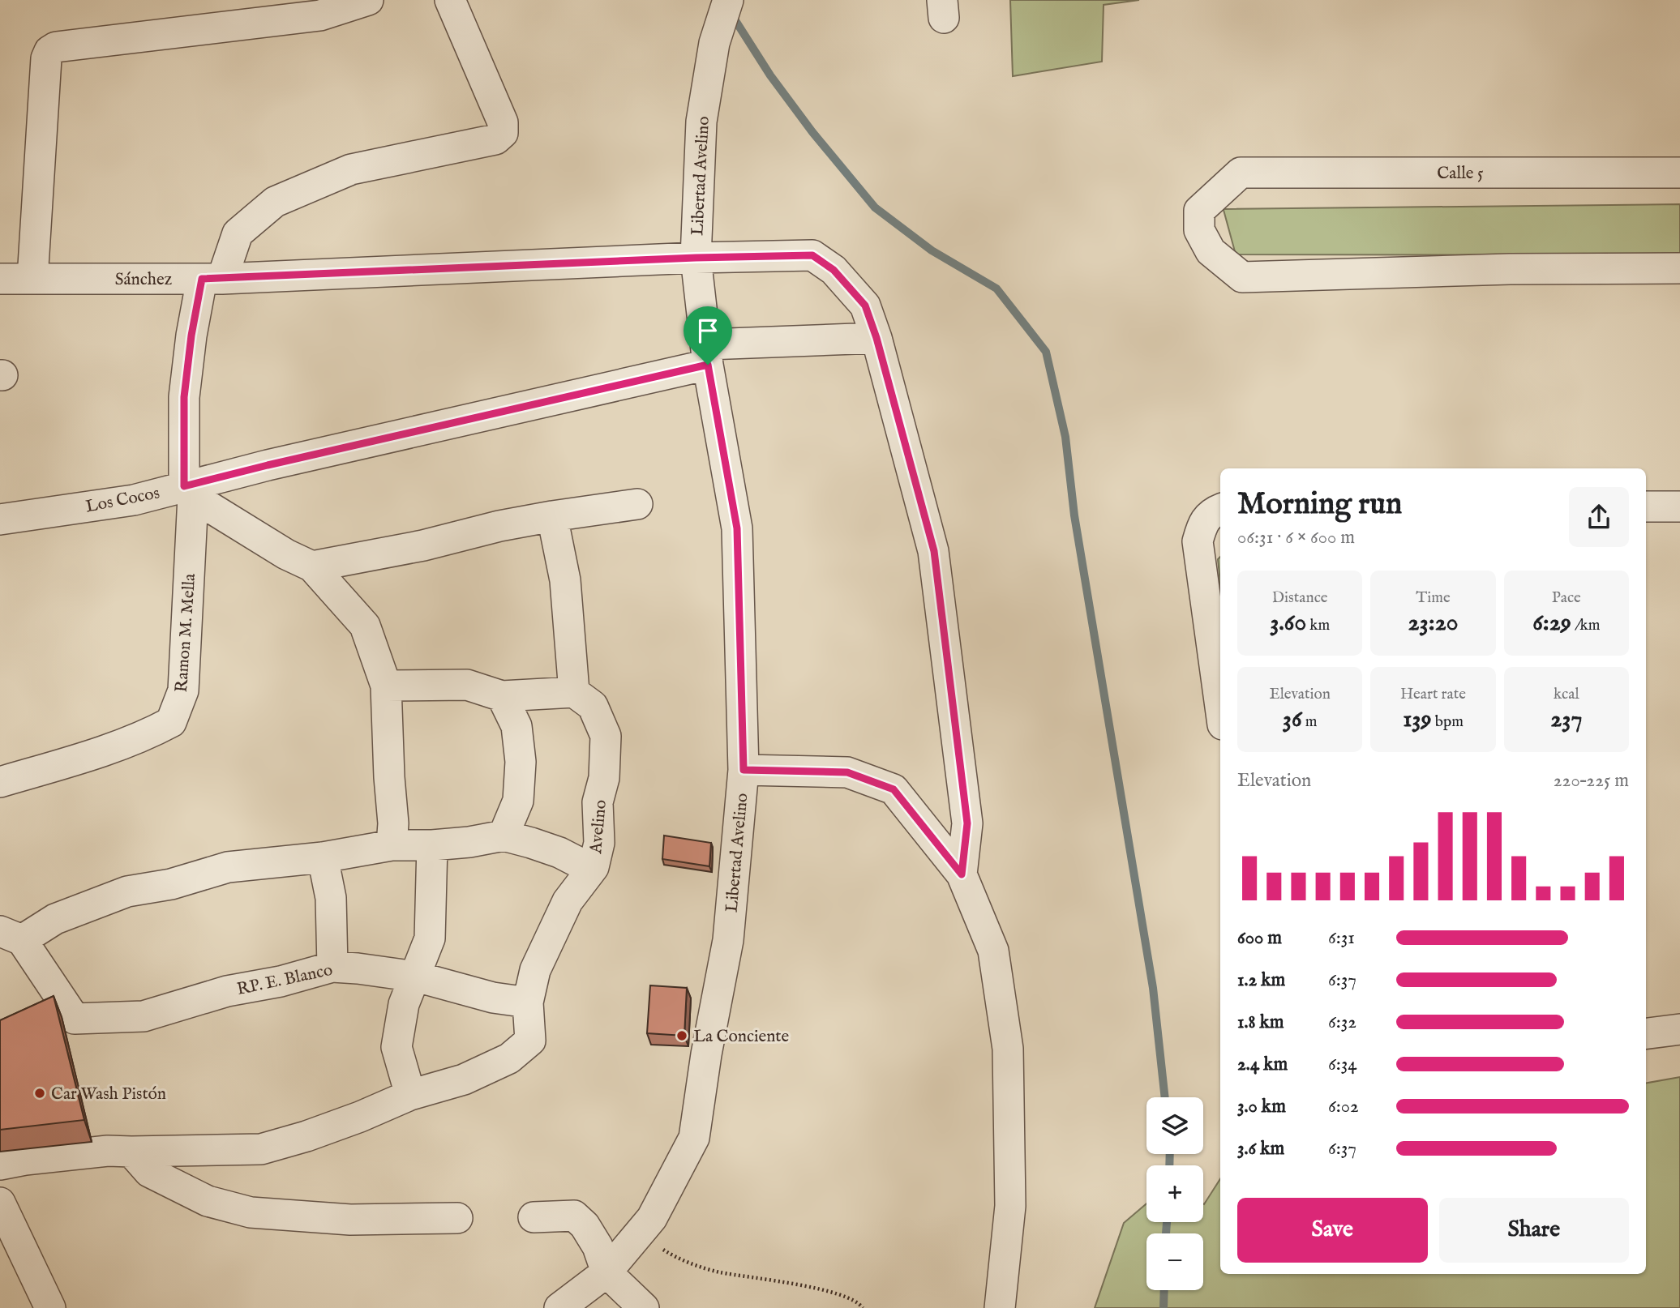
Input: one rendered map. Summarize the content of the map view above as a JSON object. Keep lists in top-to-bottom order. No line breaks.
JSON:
{"streets":{"street":["Calle 5","Libertad Avelino","Sánchez","Los Cocos","Ramon M. Mella","Avelino","RP. E. Blanco"]},"crossings":[["Libertad Avelino","Sánchez"],["Libertad Avelino","Los Cocos"],["Sánchez","Los Cocos"],["Sánchez","Ramon M. Mella"],["Los Cocos","Ramon M. Mella"],["Avelino","RP. E. Blanco"]],"places":["La Conciente","Car Wash Pistón"],"page":{"heading":["Morning run","06:31 · 6 × 600 m"],"stats":[["Distance","3.60 km"],["Time","23:20"],["Pace","6:29 /km"],["Elevation","36 m"],["Heart rate","139 bpm"],["kcal","237"]],"chart":["Elevation","220–225 m"],"list":[{"name":"600 m","note":"6:31"},{"name":"1.2 km","note":"6:37"},{"name":"1.8 km","note":"6:32"},{"name":"2.4 km","note":"6:34"},{"name":"3.0 km","note":"6:02"},{"name":"3.6 km","note":"6:37"}],"map_buttons":["+","−"],"buttons":["Save","Share"]}}
